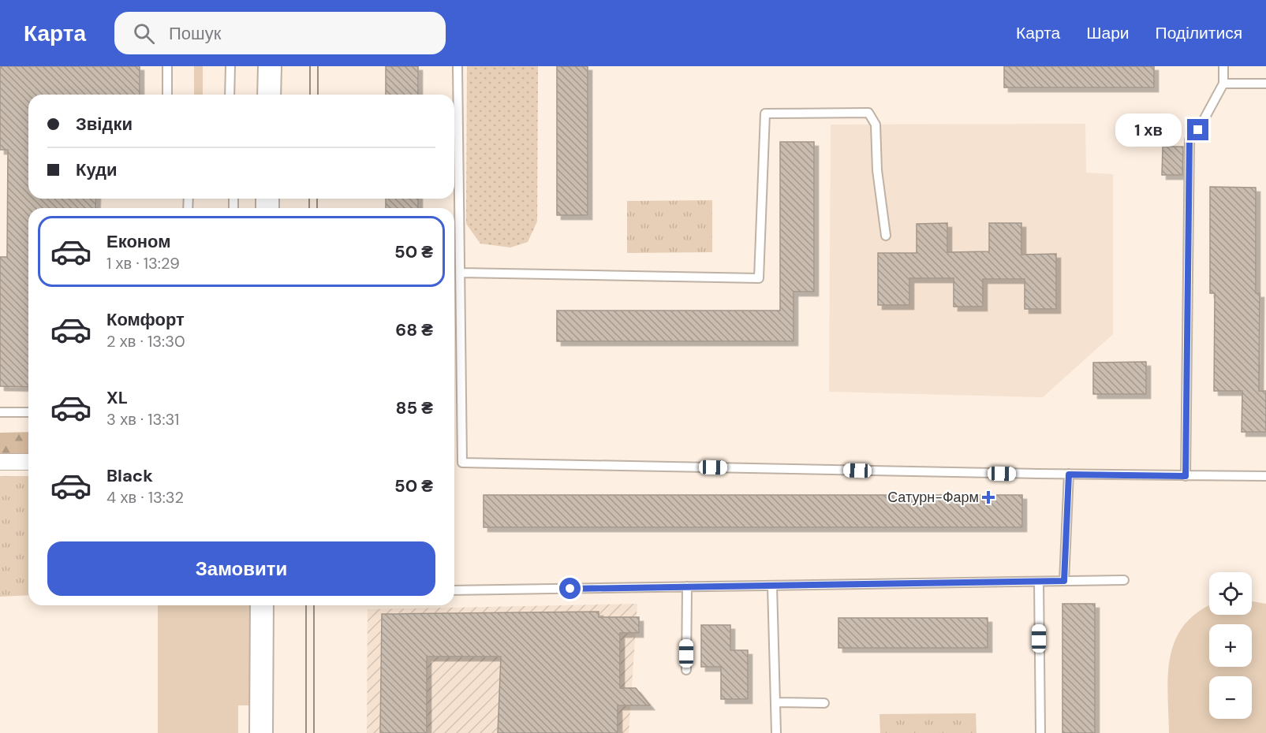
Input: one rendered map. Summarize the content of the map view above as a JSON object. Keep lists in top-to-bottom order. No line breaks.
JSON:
{"places":{"health":["Сатурн-Фарм"]},"page":{"header":"Карта","search":"Пошук","nav":["Карта","Шари","Поділитися"],"banner":["Звідки","Куди"],"bubble":"1 хв","list":[{"name":"Економ","note":"1 хв · 13:29","value":"50 ₴"},{"name":"Комфорт","note":"2 хв · 13:30","value":"68 ₴"},{"name":"XL","note":"3 хв · 13:31","value":"85 ₴"},{"name":"Black","note":"4 хв · 13:32","value":"50 ₴"}],"buttons":"Замовити","map_buttons":["+","−"]}}
